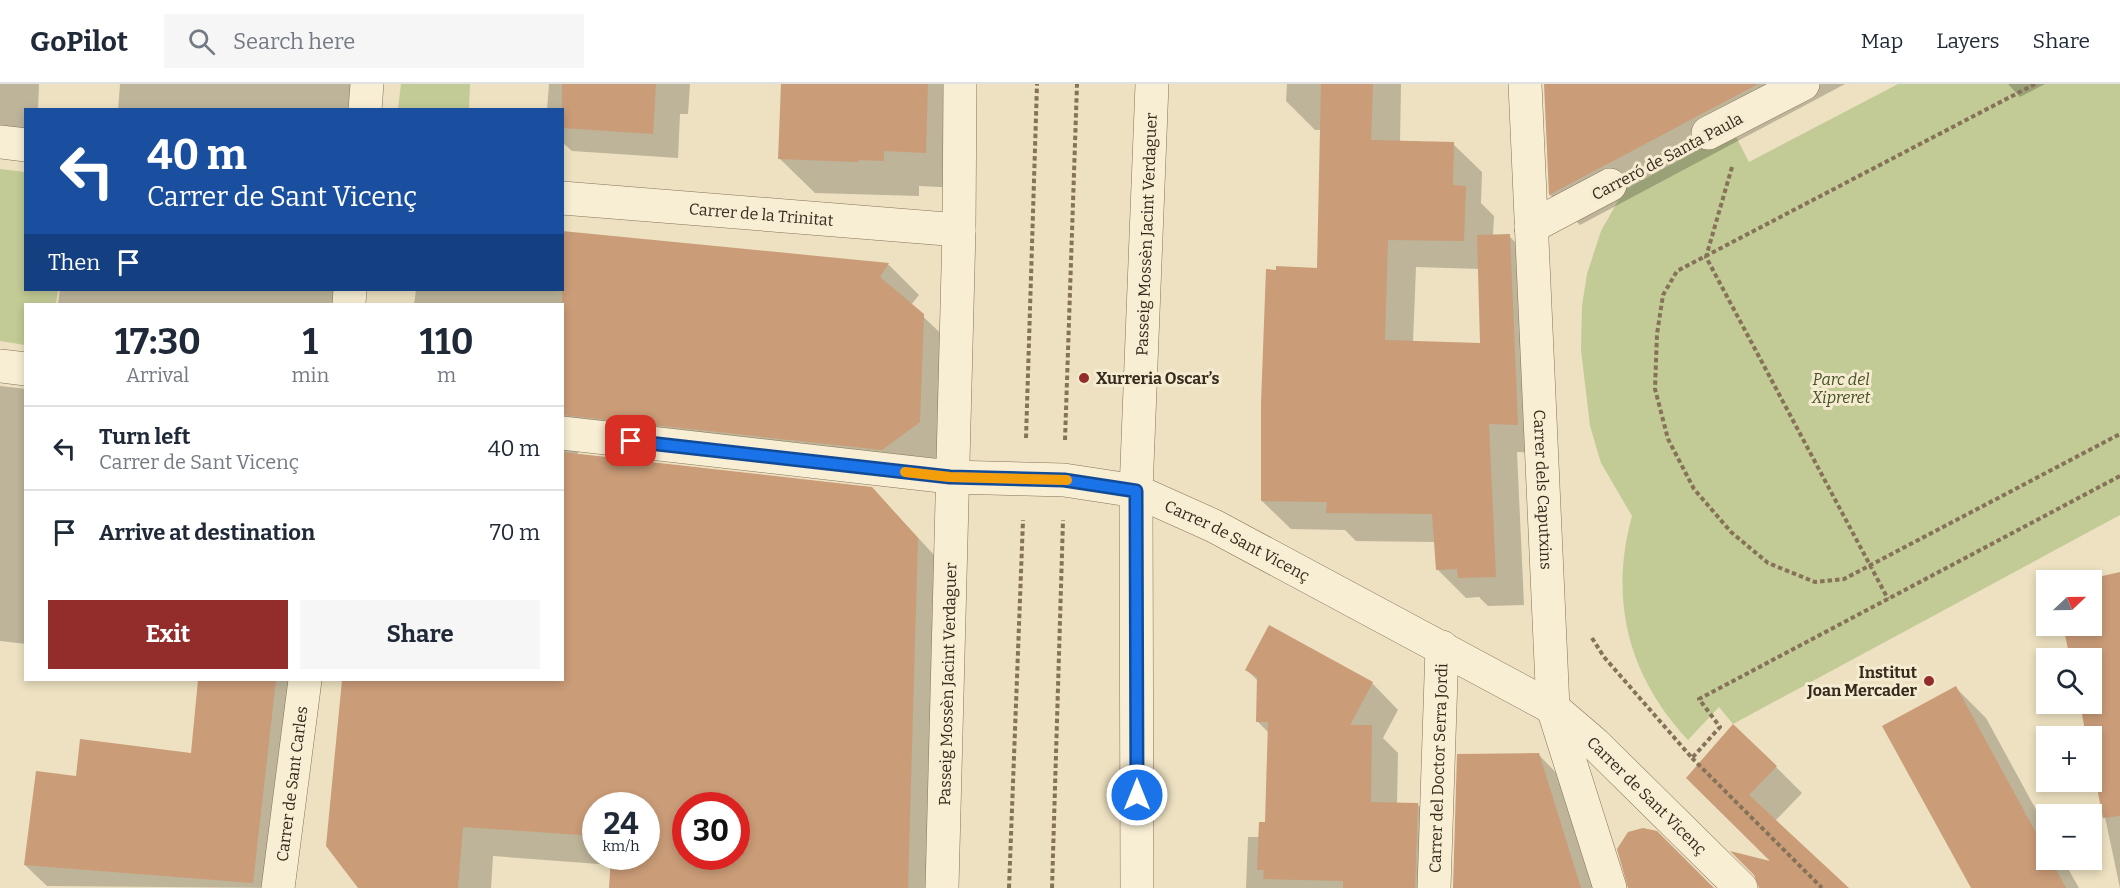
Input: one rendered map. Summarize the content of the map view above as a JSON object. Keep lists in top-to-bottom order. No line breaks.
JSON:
{"streets":{"street":["Carreró de Santa Paula","Carrer de la Trinitat","Passeig Mossèn Jacint Verdaguer","Carrer dels Caputxins","Carrer de Sant Vicenç","Carrer del Doctor Serra Jordi","Carrer de Sant Carles"]},"crossings":[["Carreró de Santa Paula","Carrer dels Caputxins"],["Carrer de la Trinitat","Passeig Mossèn Jacint Verdaguer"],["Passeig Mossèn Jacint Verdaguer","Carrer de Sant Vicenç"],["Carrer dels Caputxins","Carrer de Sant Vicenç"],["Carrer de Sant Vicenç","Carrer del Doctor Serra Jordi"]],"parks":["Parc del Xipreret"],"places":["Xurreria Oscar’s","Institut Joan Mercader"],"north":"right","page":{"header":"GoPilot","search":"Search here","nav":["Map","Layers","Share"],"turn":["40 m","Carrer de Sant Vicenç"],"then":"Then","eta":["17:30","Arrival","1","min","110","m"],"list":[{"name":"Turn left","note":"Carrer de Sant Vicenç","value":"40 m"},{"name":"Arrive at destination","value":"70 m"}],"map_buttons":["+","−"],"buttons":["Exit","Share"],"speed":"24 km/h","limit":"30"}}
